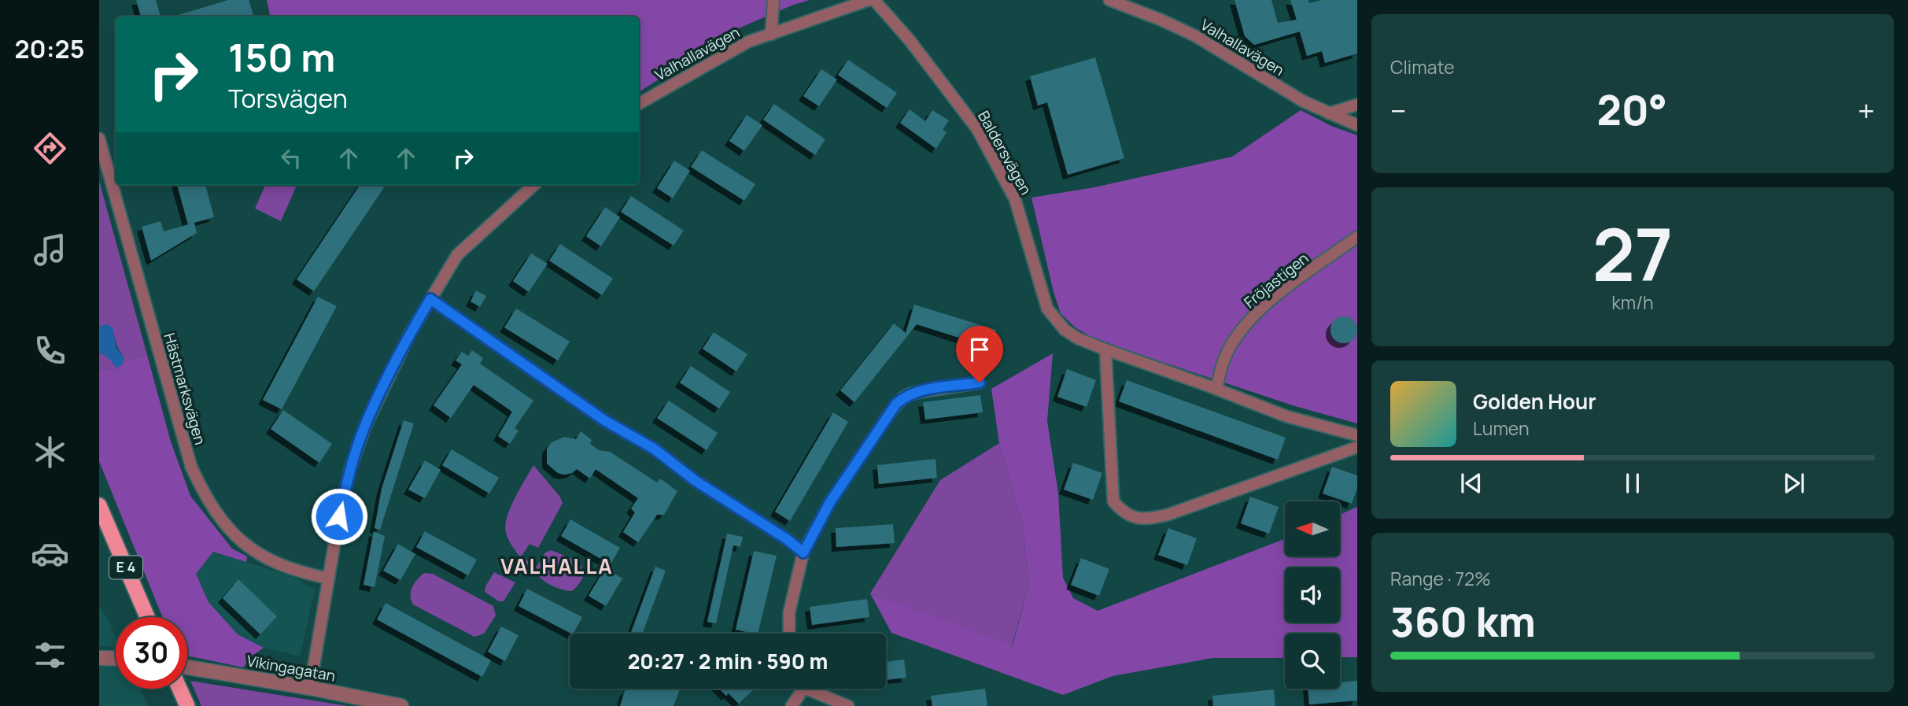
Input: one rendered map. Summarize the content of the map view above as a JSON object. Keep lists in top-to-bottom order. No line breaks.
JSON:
{"streets":{"highway":["E 4"],"street":["Valhallavägen","Baldersvägen","Fröjastigen","Hästmarksvägen","Vikingagatan"]},"crossings":[["Baldersvägen","Fröjastigen"]],"districts":["VALHALLA"],"north":"left","page":{"tabs":"20:25","tile":["Climate",["27","km/h"],["Range · 72%","360 km"]],"turn":["150 m","Torsvägen"],"heat":["−","20°","+"],"song":["Golden Hour","Lumen"],"limit":"30","trip":"20:27 · 2 min · 590 m"}}
